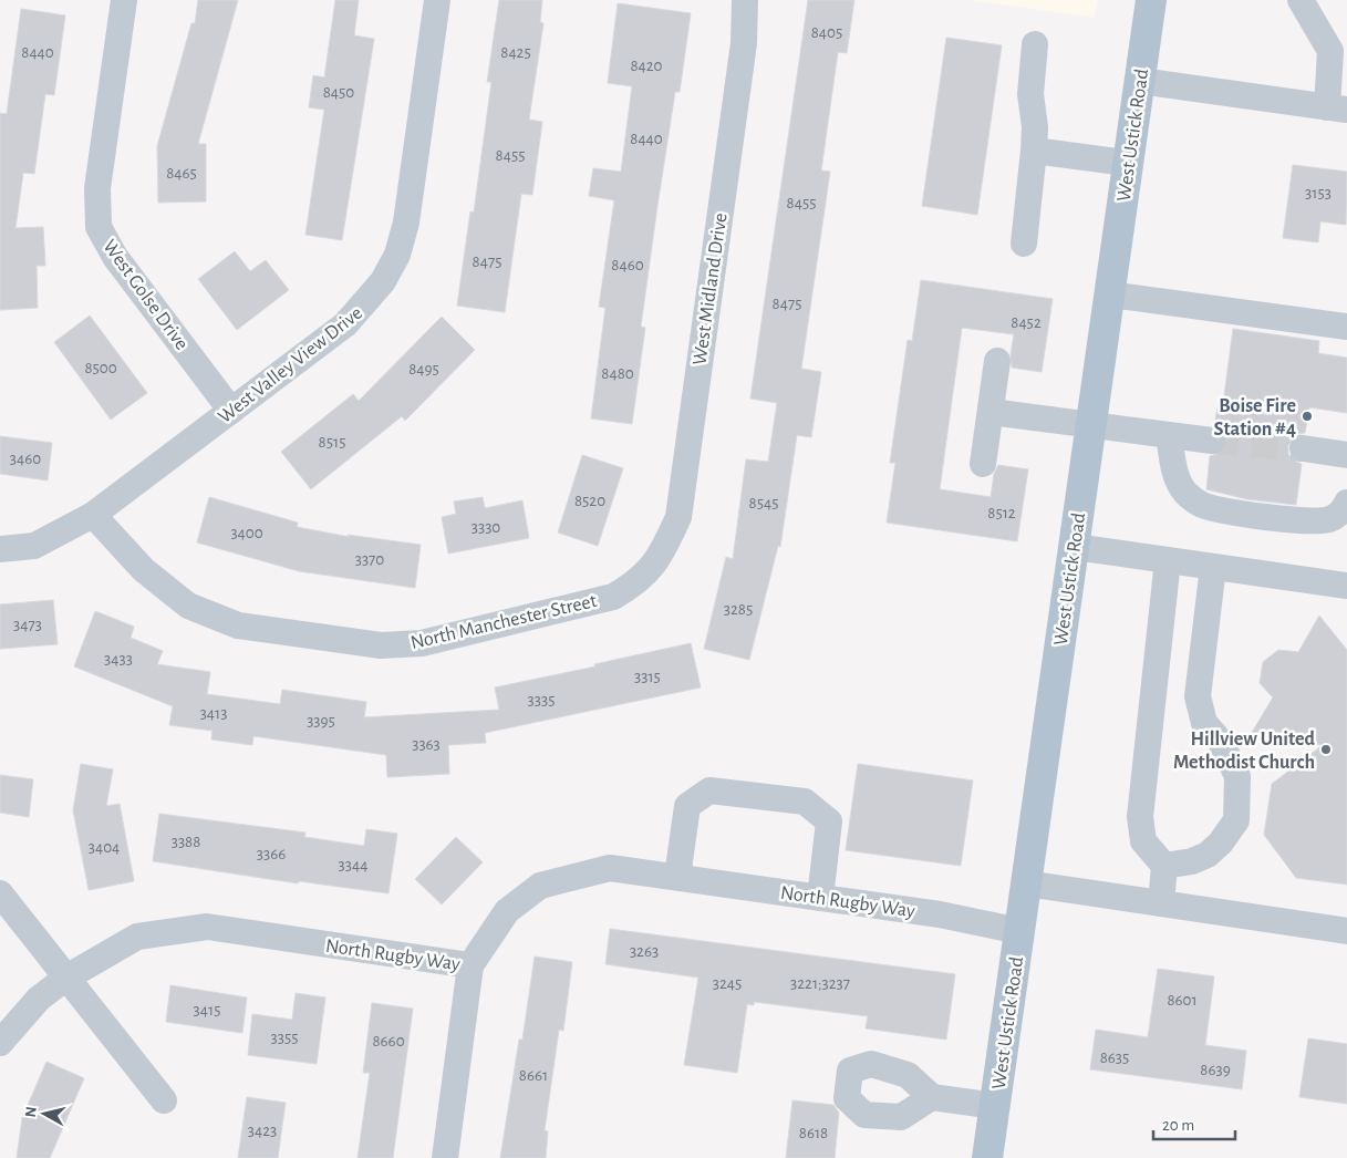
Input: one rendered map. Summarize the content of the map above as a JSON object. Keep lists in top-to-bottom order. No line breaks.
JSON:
{"streets":{"main road":["West Ustick Road"],"street":["West Midland Drive","West Golse Drive","West Valley View Drive","North Manchester Street","North Rugby Way"]},"crossings":[["West Ustick Road","North Rugby Way"],["West Midland Drive","North Manchester Street"],["West Golse Drive","West Valley View Drive"],["West Valley View Drive","North Manchester Street"]],"places":["Boise Fire Station #4","Hillview United Methodist Church"],"house_numbers":["8405","8440","8425","8420","8450","8440","8455","8465","3153","8455","8475","8460","8475","8452","8500","8495","8480","8515","3460","8520","8545","8512","3330","3400","3370","3285","3473","3433","3315","3335","3413","3395","3363","3388","3404","3366","3344","3263","3245","3221;3237","8601","3415","3355","8660","8635","8639","8661","3423","8618"],"scale_bar":"20 m","north":"left"}
